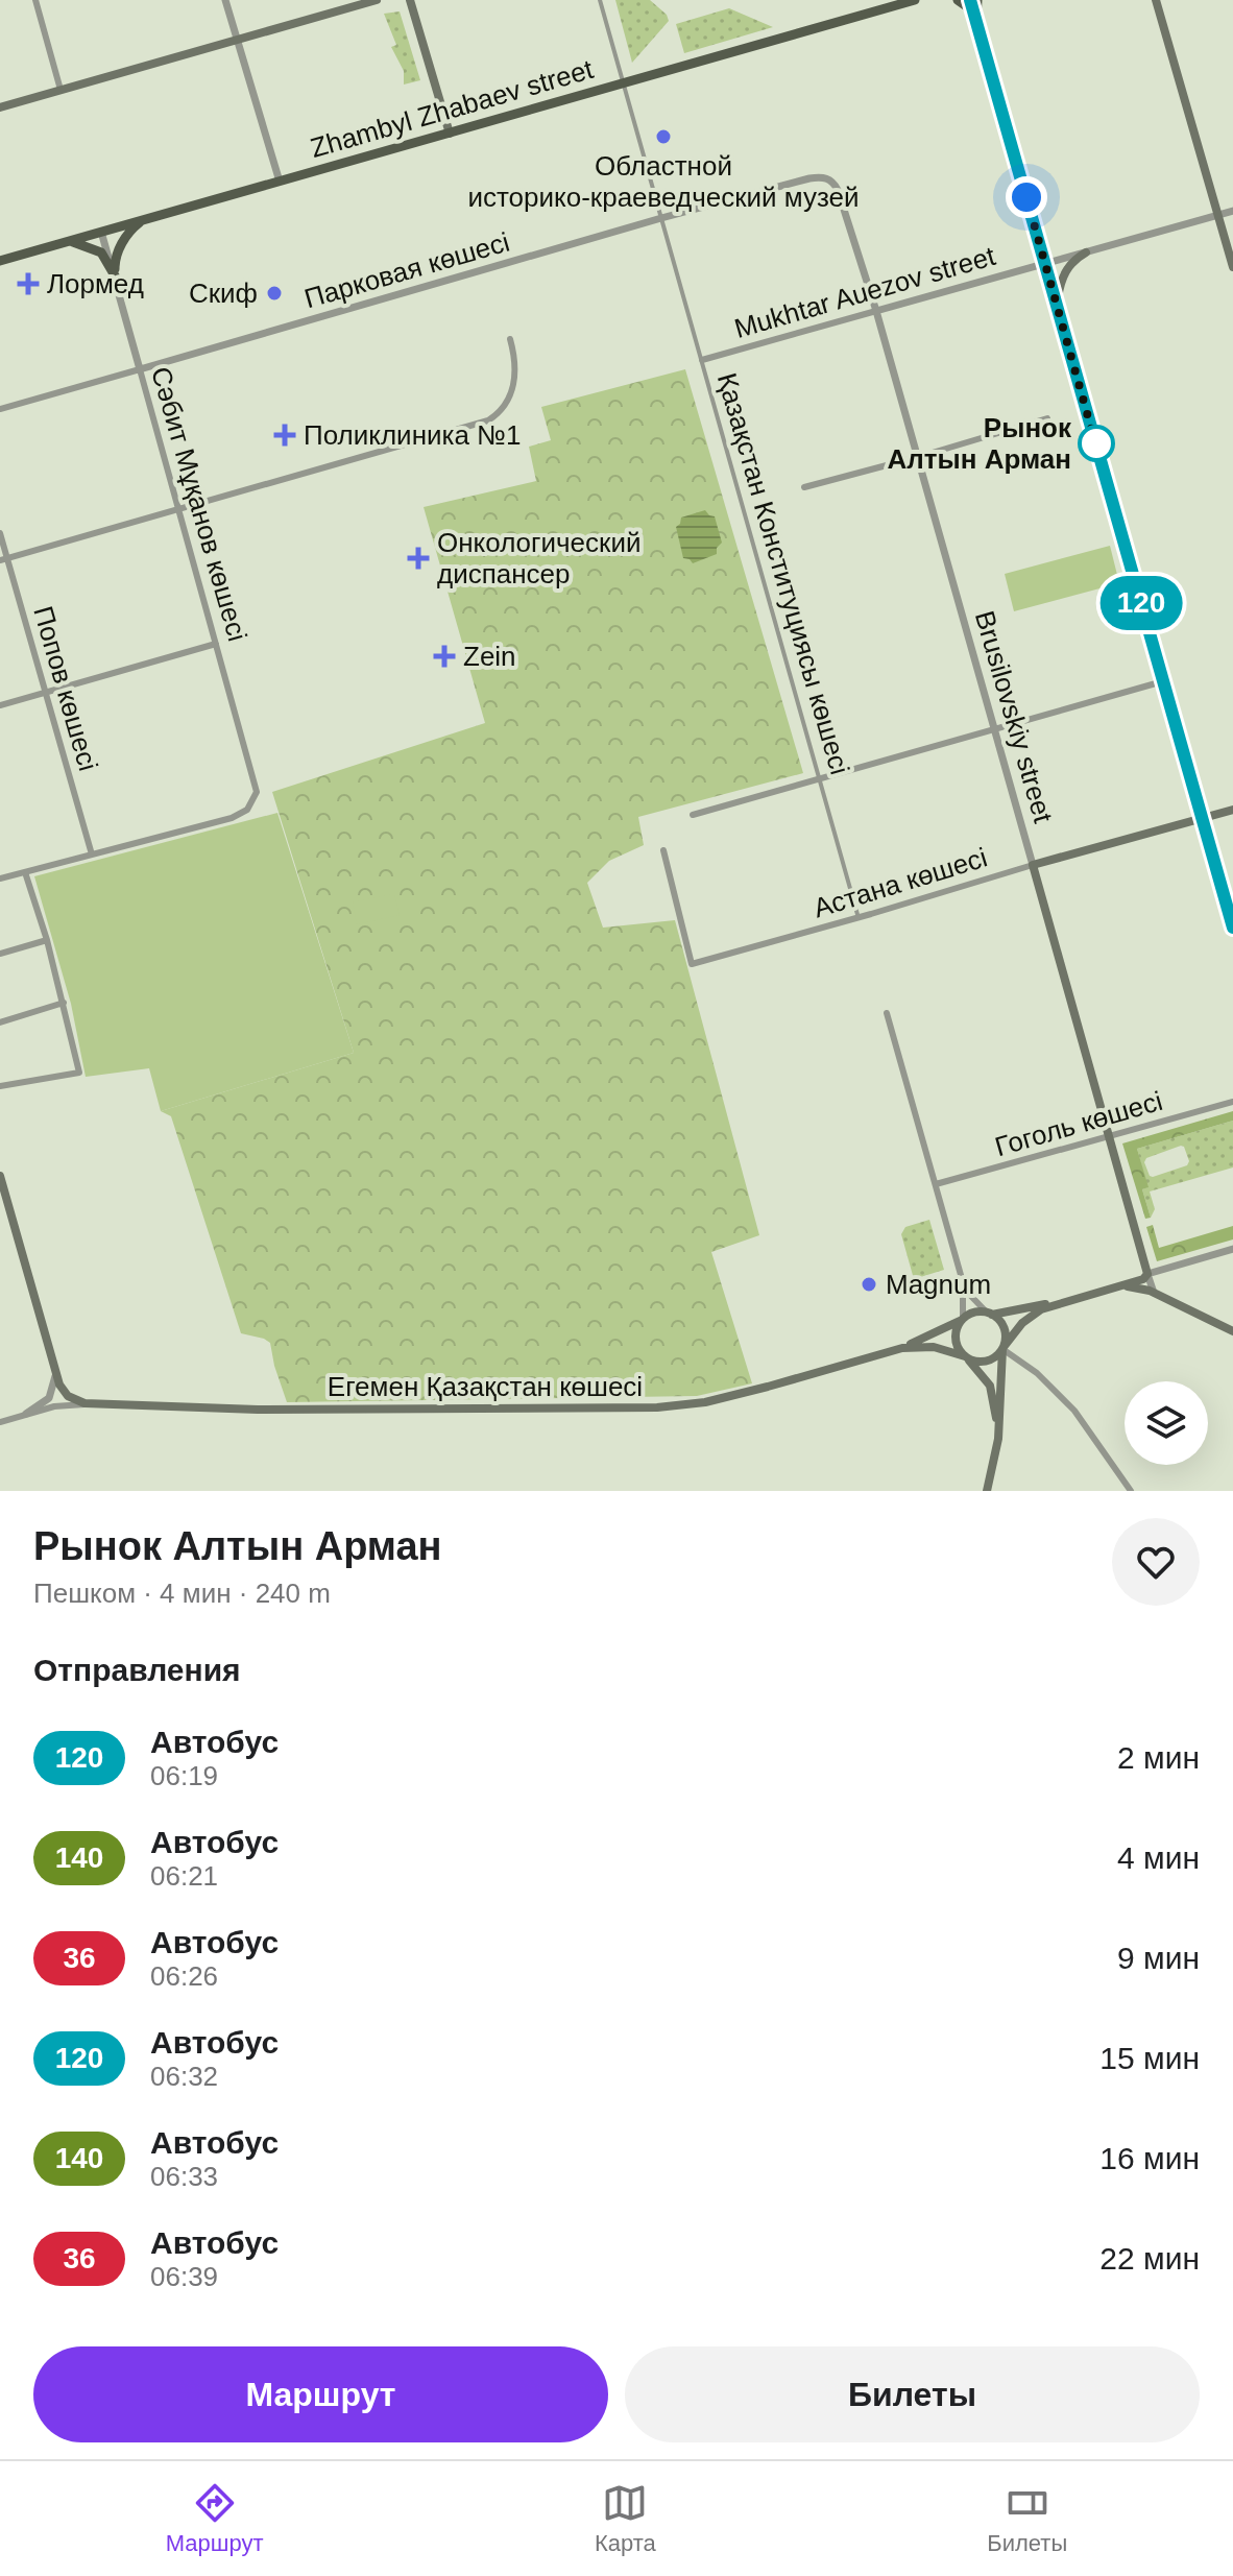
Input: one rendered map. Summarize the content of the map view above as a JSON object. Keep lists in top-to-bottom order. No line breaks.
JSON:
{"streets":{"main road":["Zhambyl Zhabaev street","Brusilovskiy street","Астана көшесі","Егемен Қазақстан көшесі"],"street":["Парковая көшесі","Mukhtar Auezov street","Сәбит Мұқанов көшесі","Қазақстан Конституциясы көшесі","Попов көшесі","Гоголь көшесі"]},"crossings":[["Zhambyl Zhabaev street","Сәбит Мұқанов көшесі"],["Zhambyl Zhabaev street","Қазақстан Конституциясы көшесі"],["Парковая көшесі","Сәбит Мұқанов көшесі"],["Парковая көшесі","Қазақстан Конституциясы көшесі"],["Парковая көшесі","Brusilovskiy street"],["Mukhtar Auezov street","Қазақстан Конституциясы көшесі"],["Mukhtar Auezov street","Brusilovskiy street"],["Сәбит Мұқанов көшесі","Попов көшесі"],["Қазақстан Конституциясы көшесі","Астана көшесі"],["Brusilovskiy street","Астана көшесі"],["Brusilovskiy street","Гоголь көшесі"]],"places":{"other":["Oбластной историко-краеведческий музей","Скиф","Рынок Алтын Арман","Magnum"],"health":["Лормед","Поликлиника №1","Онкологический диспансер","Zein"]},"lines":["bus line 120"],"page":{"on_map":"120","heading":[["Рынок Алтын Арман","Пешком · 4 мин · 240 m"],"Отправления"],"list":[{"mark":"120","name":"Автобус","note":"06:19","value":"2 мин"},{"mark":"140","name":"Автобус","note":"06:21","value":"4 мин"},{"mark":"36","name":"Автобус","note":"06:26","value":"9 мин"},{"mark":"120","name":"Автобус","note":"06:32","value":"15 мин"},{"mark":"140","name":"Автобус","note":"06:33","value":"16 мин"},{"mark":"36","name":"Автобус","note":"06:39","value":"22 мин"}],"buttons":["Маршрут","Билеты"],"tabs":["Маршрут","Карта","Билеты"]}}
